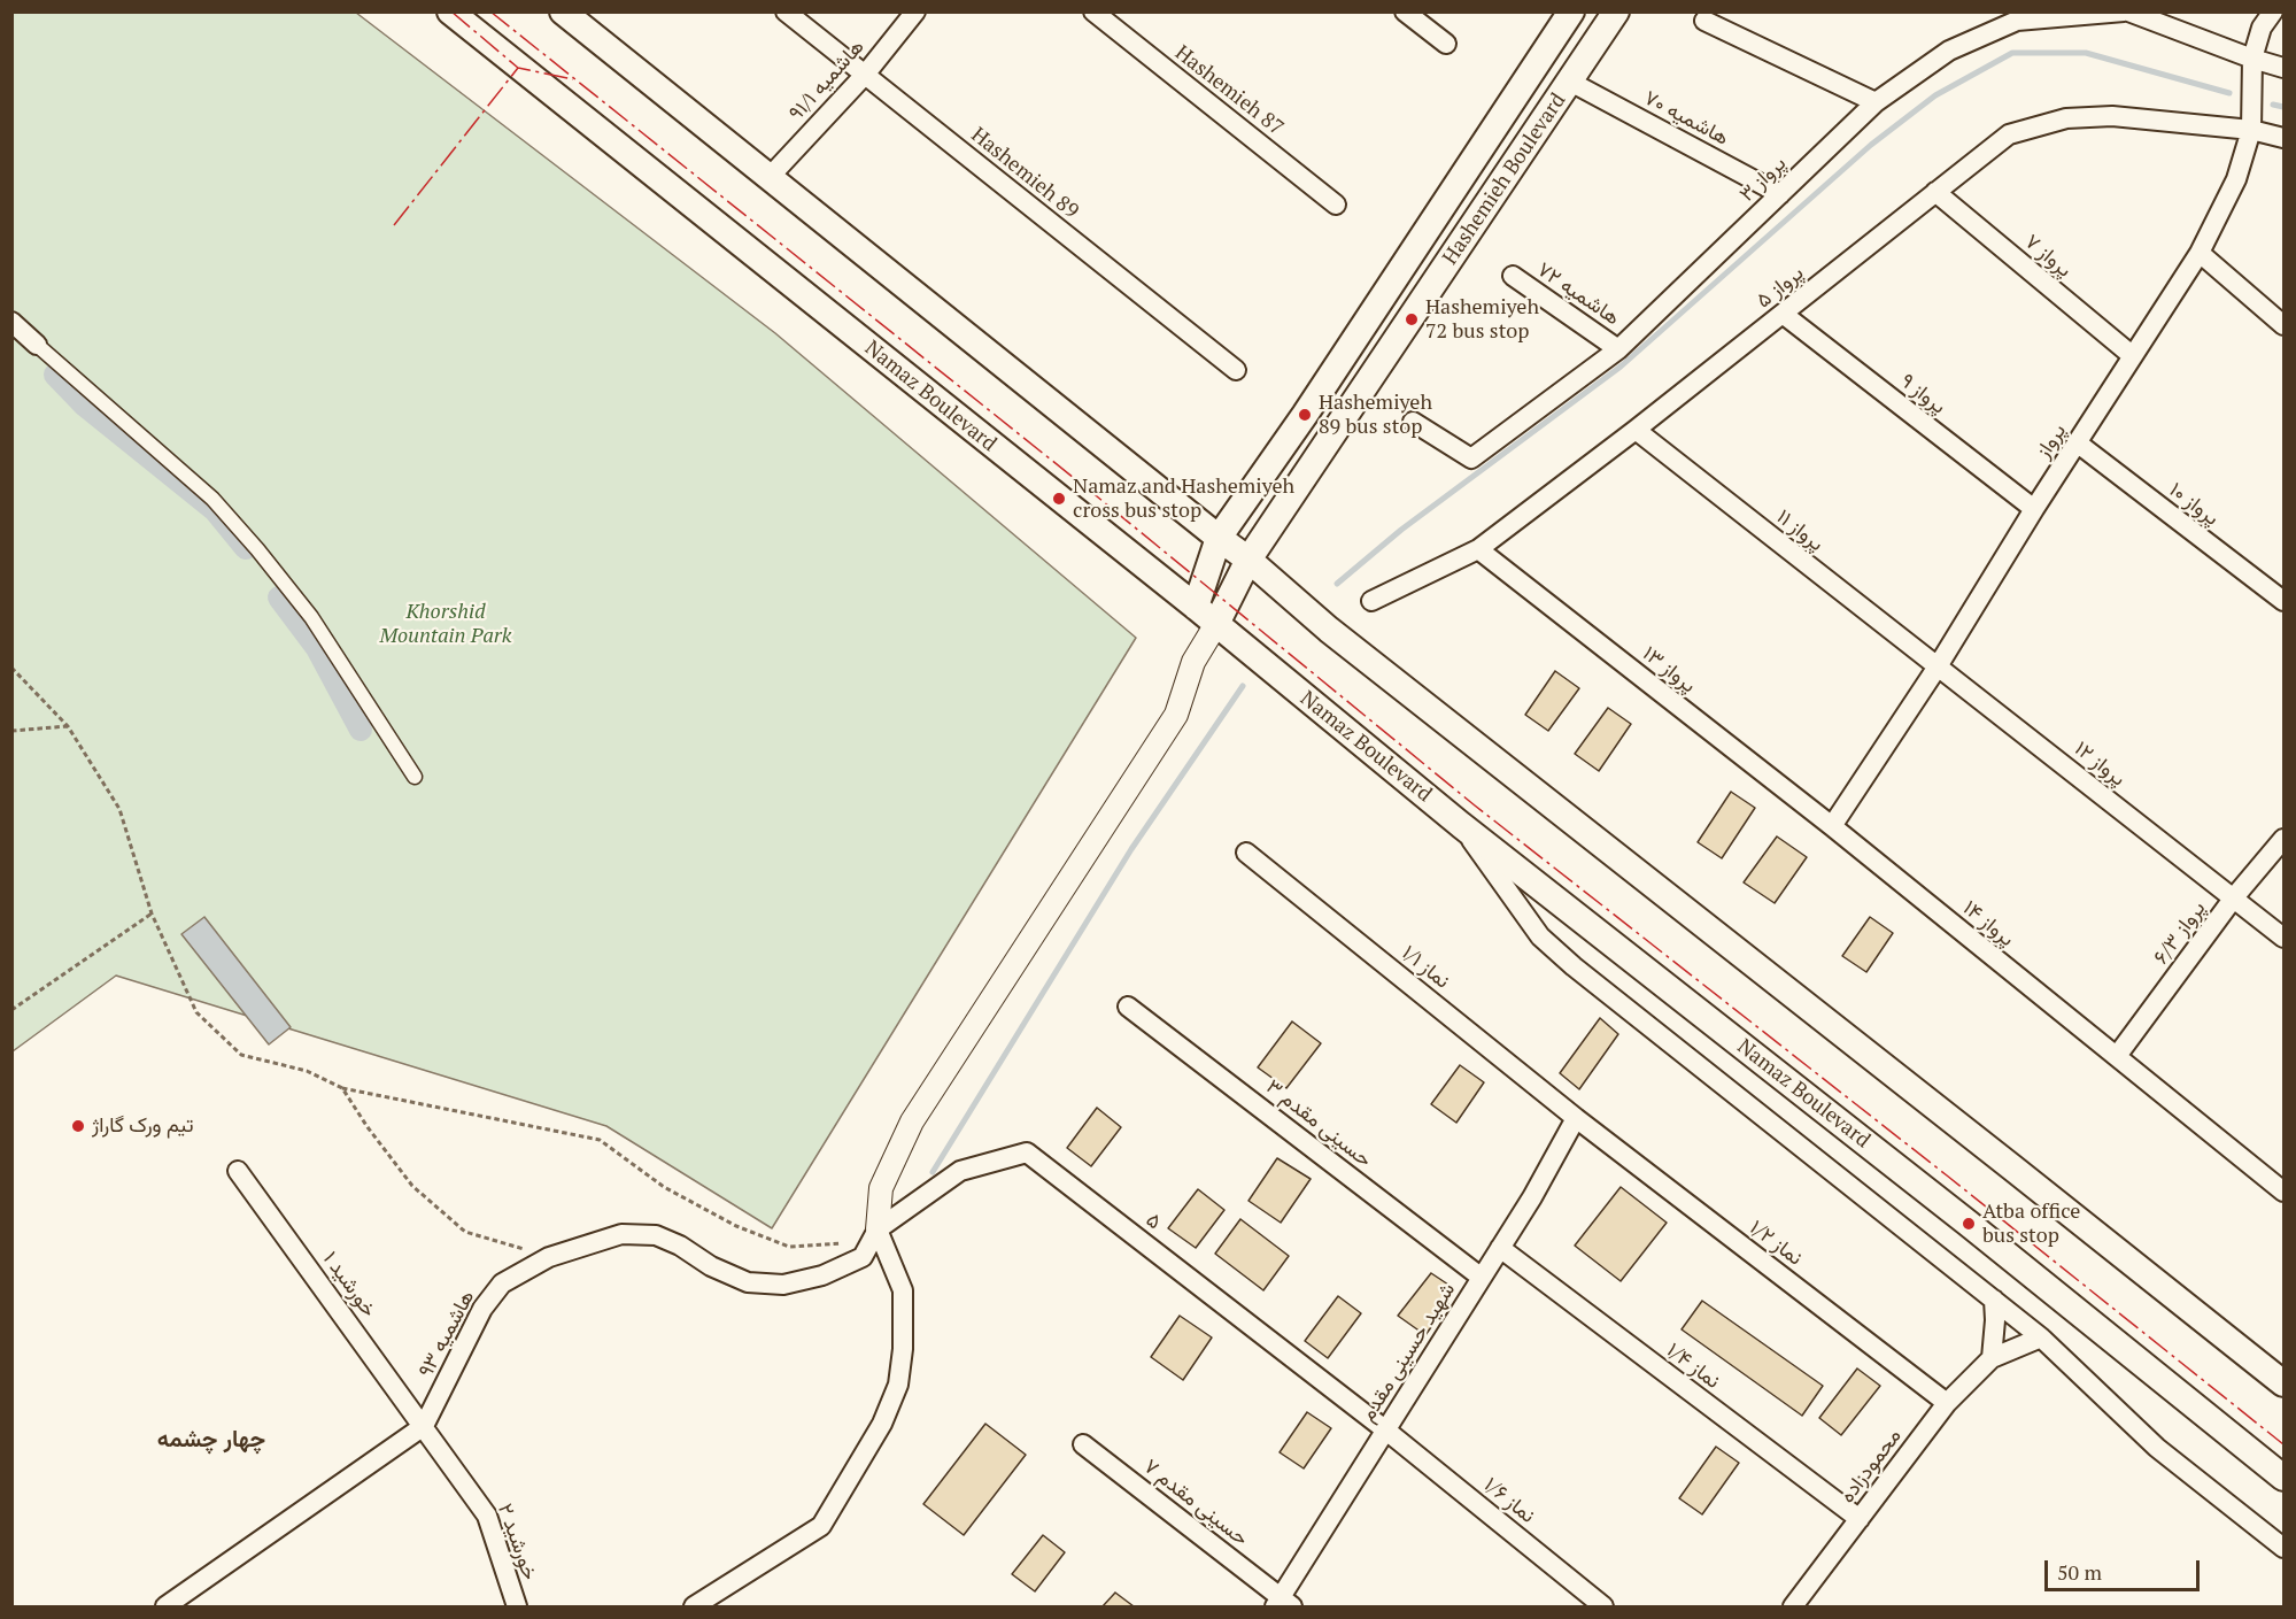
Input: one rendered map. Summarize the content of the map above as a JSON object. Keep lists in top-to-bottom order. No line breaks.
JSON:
{"streets":{"main road":["Hashemieh Boulevard","Namaz Boulevard"],"street":["هاشمیه ۹۱/۱","Hashemieh 87","هاشمیه ۷۰","Hashemieh 89","پرواز ۳","پرواز ۷","پرواز ۵","هاشمیه ۷۲","پرواز ۹","پرواز","پرواز ۱۰","پرواز ۱۱","پرواز ۱۳","پرواز ۱۲","پرواز ۱۴","پرواز ۶/۳","نماز ۱/۱","حسینی مقدم ۳","۵","نماز ۱/۲","خورشید ۱","هاشمیه ۹۳","شهید حسینی مقدم","نماز ۱/۴","محمودزاده","نماز ۱/۶","حسینی مقدم ۷","خورشید ۲"]},"crossings":[["هاشمیه ۹۱/۱","Hashemieh 89"],["هاشمیه ۷۰","Hashemieh Boulevard"],["هاشمیه ۷۰","پرواز ۳"],["Hashemieh Boulevard","Namaz Boulevard"],["پرواز ۳","هاشمیه ۷۲"],["پرواز ۳","پرواز"],["پرواز ۷","پرواز ۵"],["پرواز ۷","پرواز"],["پرواز ۵","پرواز ۹"],["پرواز ۵","پرواز"],["پرواز ۵","پرواز ۱۱"],["پرواز ۵","پرواز ۱۳"],["پرواز ۹","پرواز"],["پرواز","پرواز ۱۰"],["پرواز","پرواز ۱۱"],["پرواز","پرواز ۱۳"],["پرواز","پرواز ۱۲"],["پرواز","پرواز ۱۴"],["پرواز ۱۱","پرواز ۱۲"],["پرواز ۱۳","پرواز ۱۴"],["پرواز ۱۲","پرواز ۶/۳"],["پرواز ۱۴","پرواز ۶/۳"],["نماز ۱/۱","نماز ۱/۲"],["نماز ۱/۱","شهید حسینی مقدم"],["حسینی مقدم ۳","شهید حسینی مقدم"],["۵","شهید حسینی مقدم"],["۵","نماز ۱/۶"],["نماز ۱/۲","شهید حسینی مقدم"],["نماز ۱/۲","محمودزاده"],["خورشید ۱","هاشمیه ۹۳"],["خورشید ۱","خورشید ۲"],["هاشمیه ۹۳","خورشید ۲"],["شهید حسینی مقدم","نماز ۱/۴"],["شهید حسینی مقدم","نماز ۱/۶"],["شهید حسینی مقدم","حسینی مقدم ۷"],["نماز ۱/۴","محمودزاده"]],"districts":["چهار چشمه"],"parks":["Khorshid Mountain Park"],"places":["Hashemiyeh 72 bus stop","Hashemiyeh 89 bus stop","Namaz and Hashemiyeh cross bus stop","تیم ورک گاراژ","Atba office bus stop"],"scale_bar":"50 m"}
